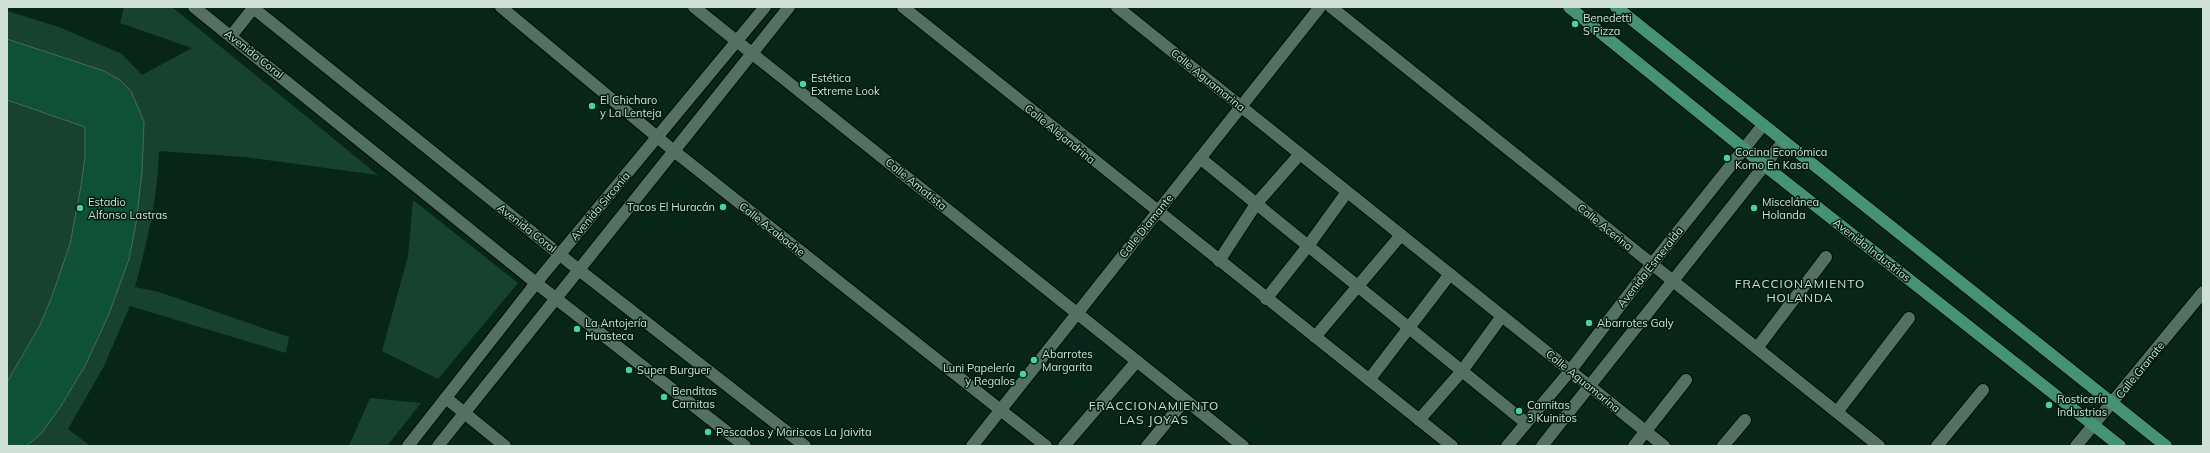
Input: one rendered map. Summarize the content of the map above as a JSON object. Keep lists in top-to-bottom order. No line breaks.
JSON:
{"streets":{"main road":["Avenida Industrias"],"street":["Avenida Coral","Calle Aguamarina","Calle Alejandrina","Calle Amatista","Avenida Sirconia","Calle Diamante","Calle Acerina","Calle Azabache","Avenida Esmeralda","Calle Granate"]},"crossings":[["Avenida Coral","Avenida Sirconia"],["Calle Aguamarina","Calle Diamante"],["Calle Aguamarina","Avenida Esmeralda"],["Calle Alejandrina","Calle Diamante"],["Calle Amatista","Avenida Sirconia"],["Calle Amatista","Calle Diamante"],["Avenida Sirconia","Calle Azabache"],["Calle Diamante","Calle Azabache"],["Calle Acerina","Avenida Esmeralda"],["Avenida Industrias","Avenida Esmeralda"],["Avenida Industrias","Calle Granate"]],"districts":["FRACCIONAMIENTO HOLANDA","FRACCIONAMIENTO LAS JOYAS"],"places":["Benedetti S Pizza","Estética Extreme Look","El Chicharo y La Lenteja","Cocina Económica Komo En Kasa","Tacos El Huracán","Estadio Alfonso Lastras","Miscelánea Holanda","Abarrotes Galy","La Antojería Huasteca","Abarrotes Margarita","Super Burguer","Luni Papelería y Regalos","Benditas Carnitas","Rosticería Industrias","Carnitas 3 Kuinitos","Pescados y Mariscos La Jaivita"]}
